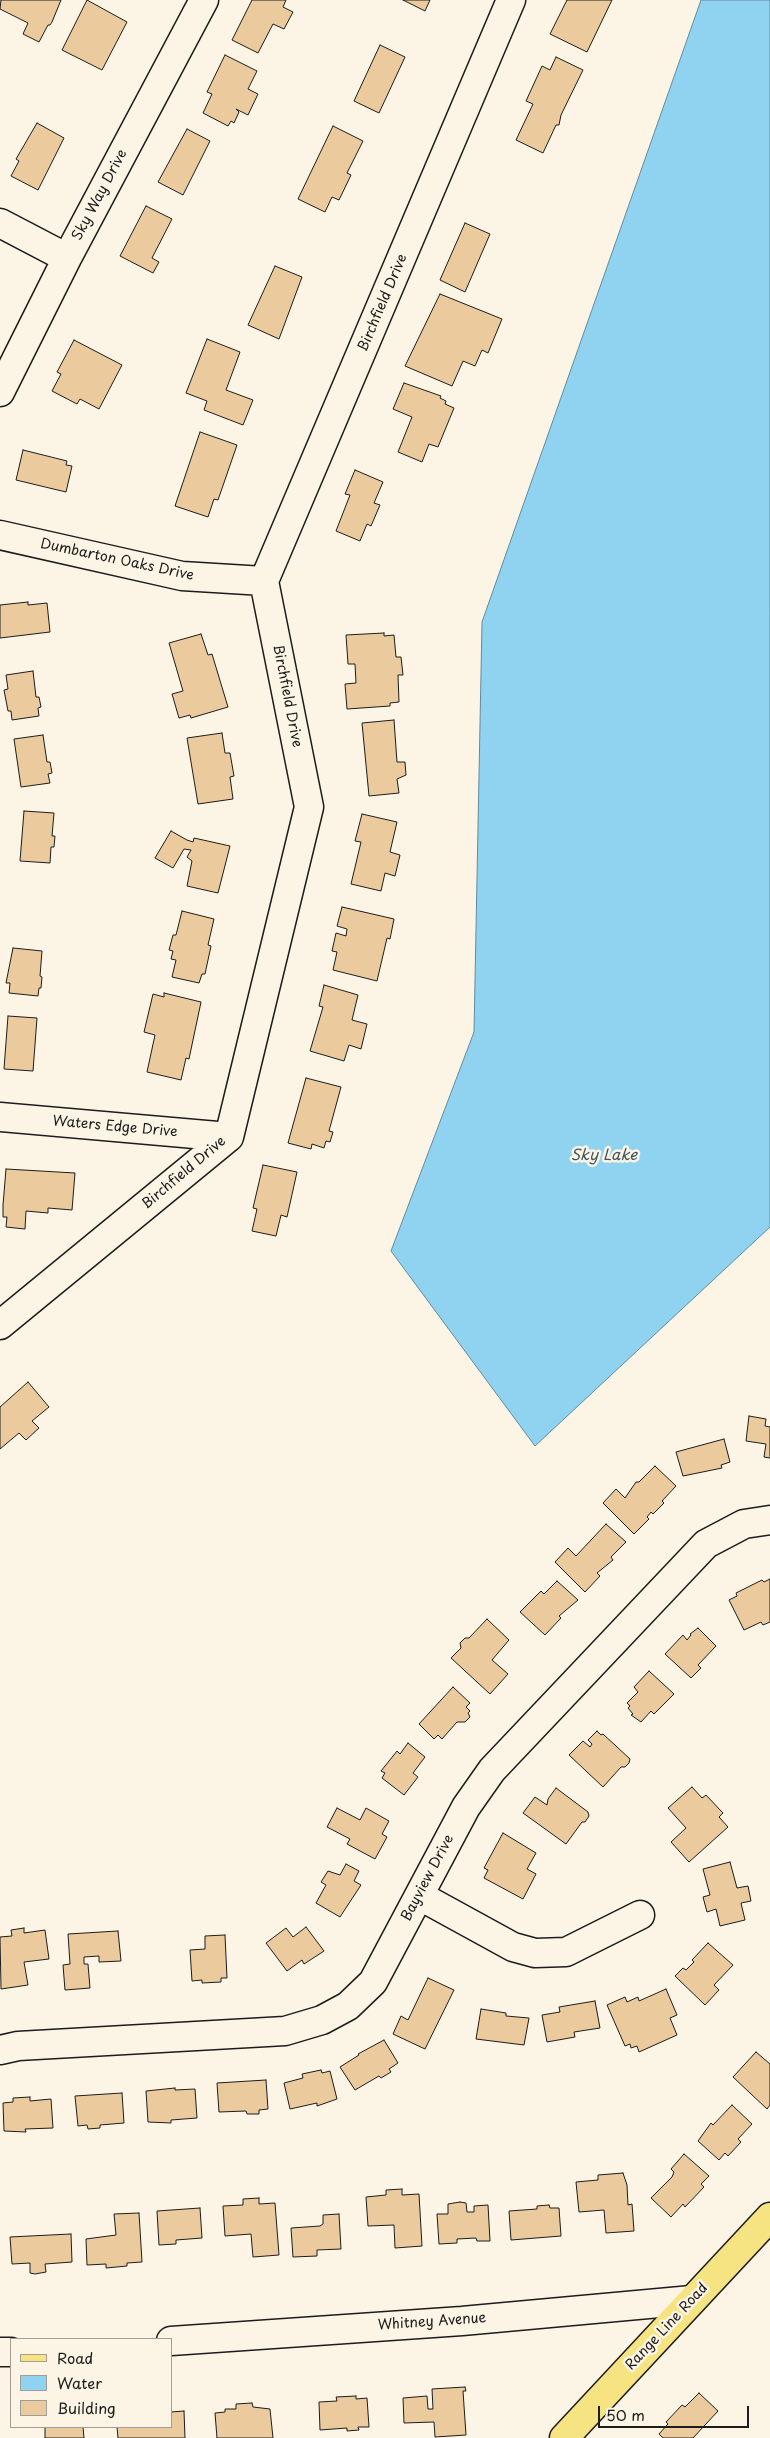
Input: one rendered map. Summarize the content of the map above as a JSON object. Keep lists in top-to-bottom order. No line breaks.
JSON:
{"streets":{"main road":["Range Line Road"],"street":["Sky Way Drive","Birchfield Drive","Dumbarton Oaks Drive","Waters Edge Drive","Bayview Drive","Whitney Avenue"]},"crossings":[["Birchfield Drive","Dumbarton Oaks Drive"],["Birchfield Drive","Waters Edge Drive"],["Whitney Avenue","Range Line Road"]],"water":["Sky Lake"],"legend":["Road","Water","Building"],"scale_bar":"50 m"}
